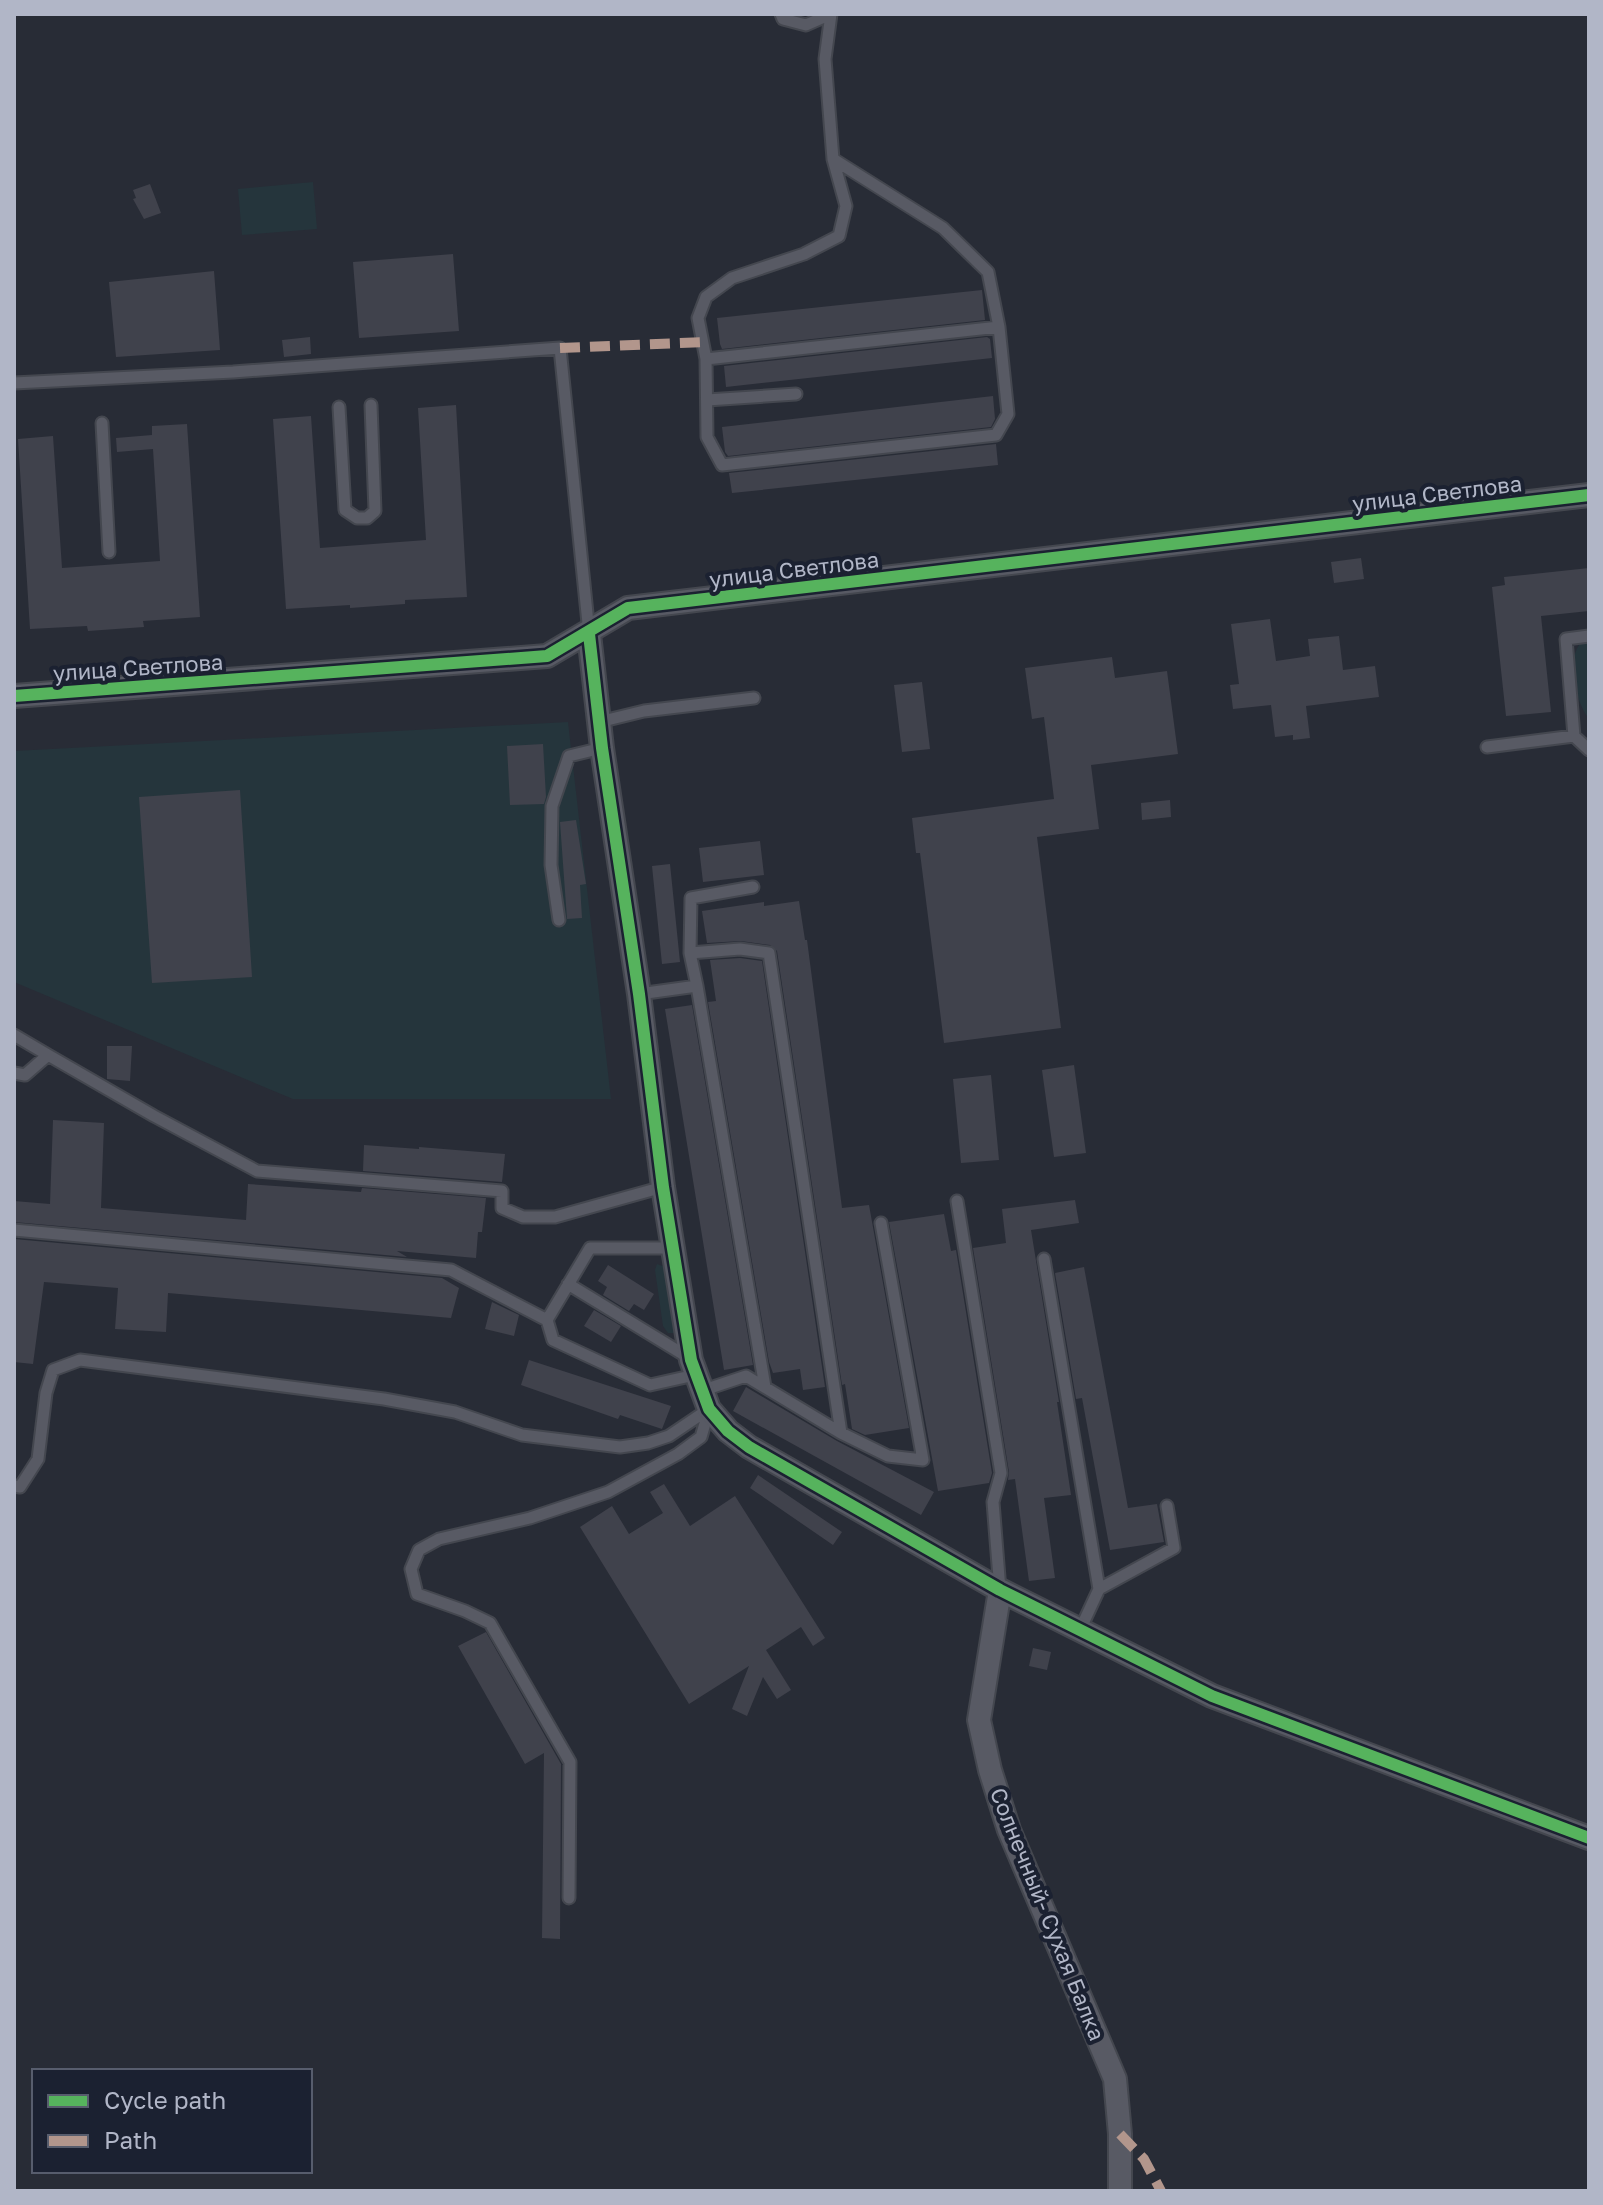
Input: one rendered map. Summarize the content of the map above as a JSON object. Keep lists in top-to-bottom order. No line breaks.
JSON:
{"streets":{"street":["улица Светлова","Солнечный- Сухая Балка"]},"legend":["Cycle path","Path"]}
